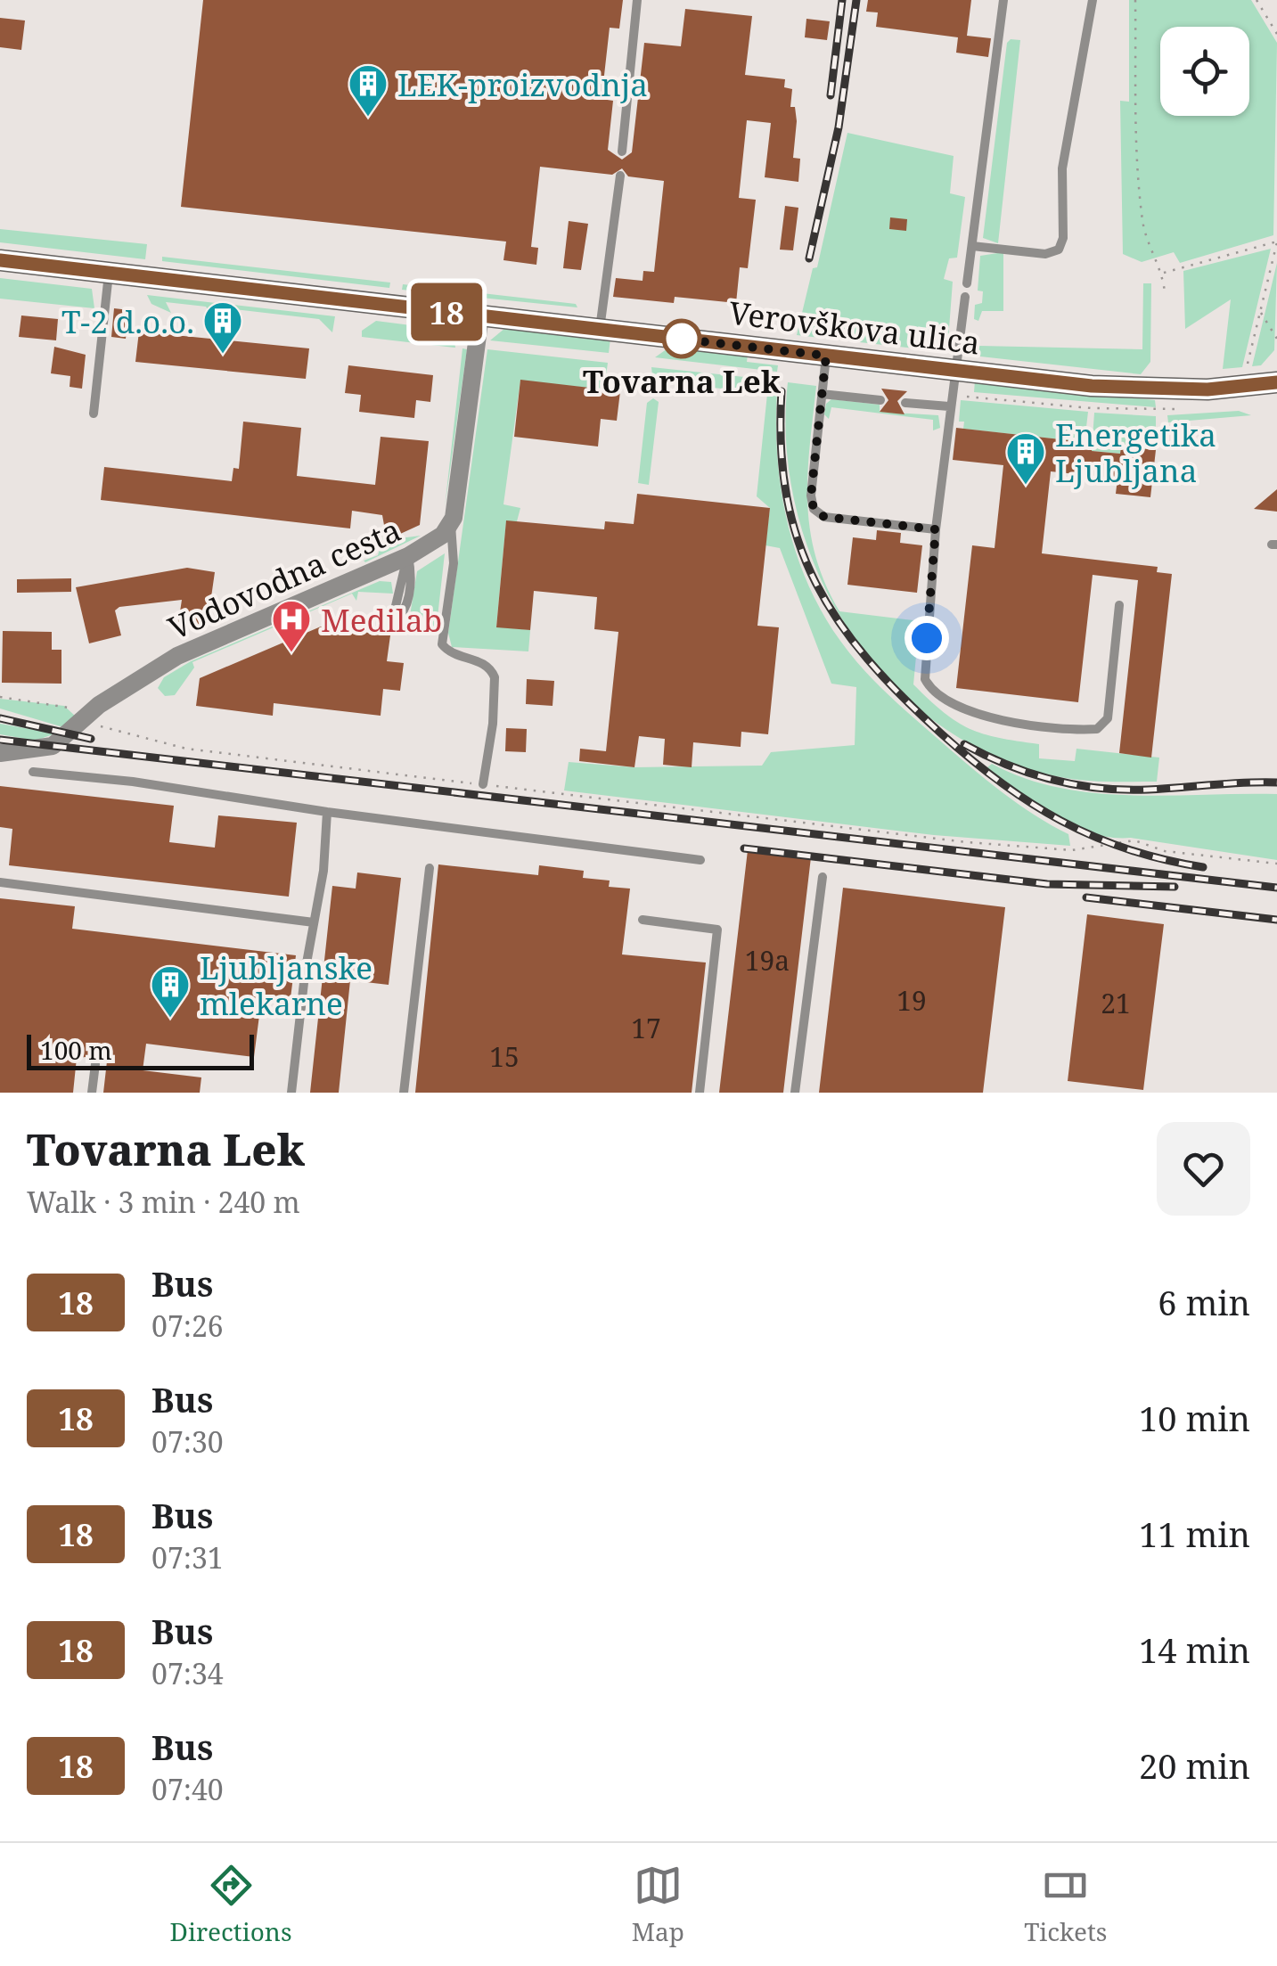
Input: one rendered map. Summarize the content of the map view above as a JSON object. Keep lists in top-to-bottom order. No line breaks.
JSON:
{"streets":{"street":["Verovškova ulica","Vodovodna cesta"]},"places":{"building":["LEK-proizvodnja","T-2 d.o.o.","Energetika Ljubljana","Ljubljanske mlekarne"],"other":["Tovarna Lek"],"hospital":["Medilab"]},"lines":["bus line 18"],"house_numbers":["19a","19","21","17","15"],"scale_bar":"100 m","page":{"on_map":"18","scale":"100 m","heading":["Tovarna Lek","Walk · 3 min · 240 m"],"list":[{"mark":"18","name":"Bus","note":"07:26","value":"6 min"},{"mark":"18","name":"Bus","note":"07:30","value":"10 min"},{"mark":"18","name":"Bus","note":"07:31","value":"11 min"},{"mark":"18","name":"Bus","note":"07:34","value":"14 min"},{"mark":"18","name":"Bus","note":"07:40","value":"20 min"}],"tabs":["Directions","Map","Tickets"]}}
